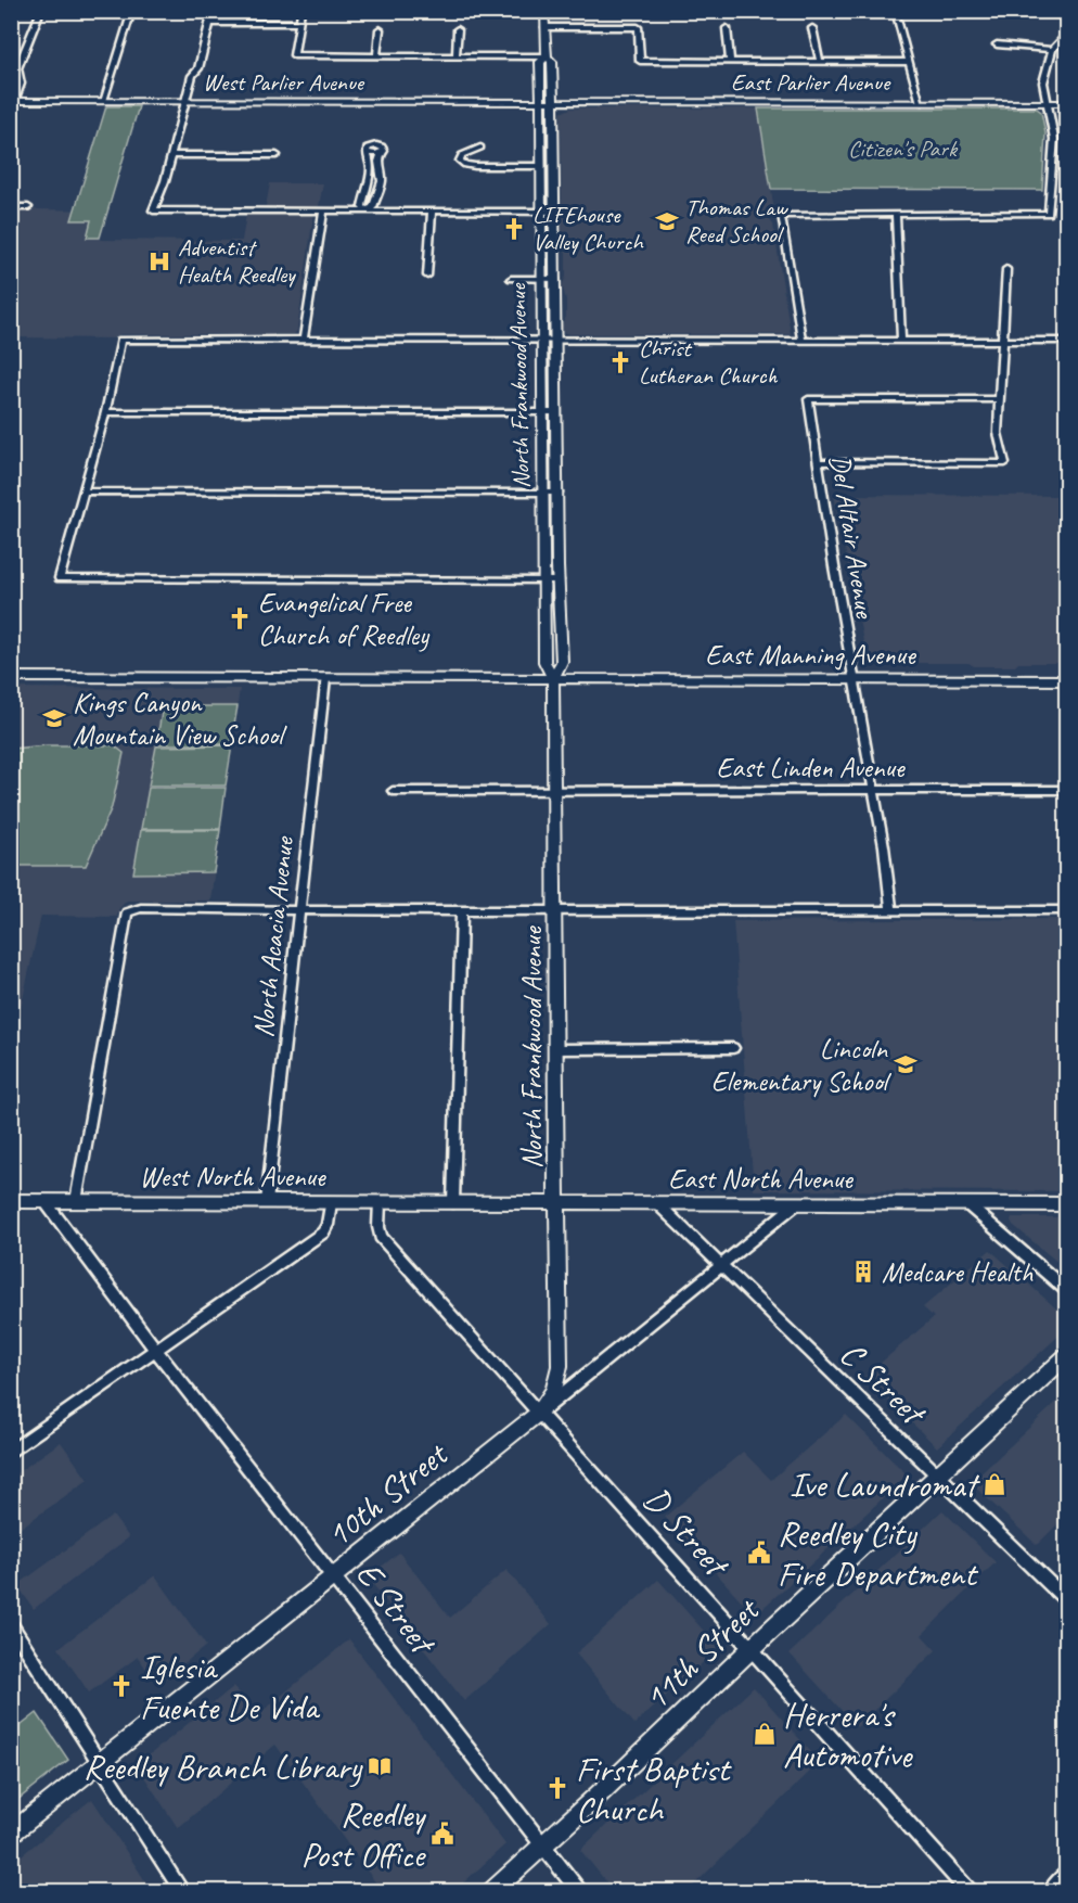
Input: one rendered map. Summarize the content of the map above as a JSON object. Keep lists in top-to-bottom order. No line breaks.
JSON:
{"streets":{"street":["West Parlier Avenue","East Parlier Avenue","North Frankwood Avenue","Del Altair Avenue","East Manning Avenue","East Linden Avenue","North Acacia Avenue","West North Avenue","East North Avenue","C Street","10th Street","D Street","E Street","11th Street"]},"crossings":[["West Parlier Avenue","East Parlier Avenue"],["West Parlier Avenue","North Frankwood Avenue"],["East Parlier Avenue","North Frankwood Avenue"],["North Frankwood Avenue","East Manning Avenue"],["North Frankwood Avenue","East Linden Avenue"],["North Frankwood Avenue","East North Avenue"],["North Frankwood Avenue","10th Street"],["North Frankwood Avenue","D Street"],["Del Altair Avenue","East Manning Avenue"],["Del Altair Avenue","East Linden Avenue"],["East Manning Avenue","North Acacia Avenue"],["North Acacia Avenue","West North Avenue"],["West North Avenue","East North Avenue"],["West North Avenue","D Street"],["West North Avenue","E Street"],["East North Avenue","C Street"],["East North Avenue","10th Street"],["C Street","10th Street"],["C Street","11th Street"],["10th Street","D Street"],["10th Street","E Street"],["D Street","11th Street"],["E Street","11th Street"]],"parks":["Citizen's Park"],"places":{"school or university":["Thomas Law Reed School","Kings Canyon Mountain View School","Lincoln Elementary School"],"church":["LIFEhouse Valley Church","Christ Lutheran Church","Evangelical Free Church of Reedley","Iglesia Fuente De Vida","First Baptist Church"],"hospital":["Adventist Health Reedley"],"building":["Medcare Health"],"shop":["Ive Laundromat","Herrera's Automotive"],"public building":["Reedley City Fire Department","Reedley Post Office"],"library":["Reedley Branch Library"]}}
